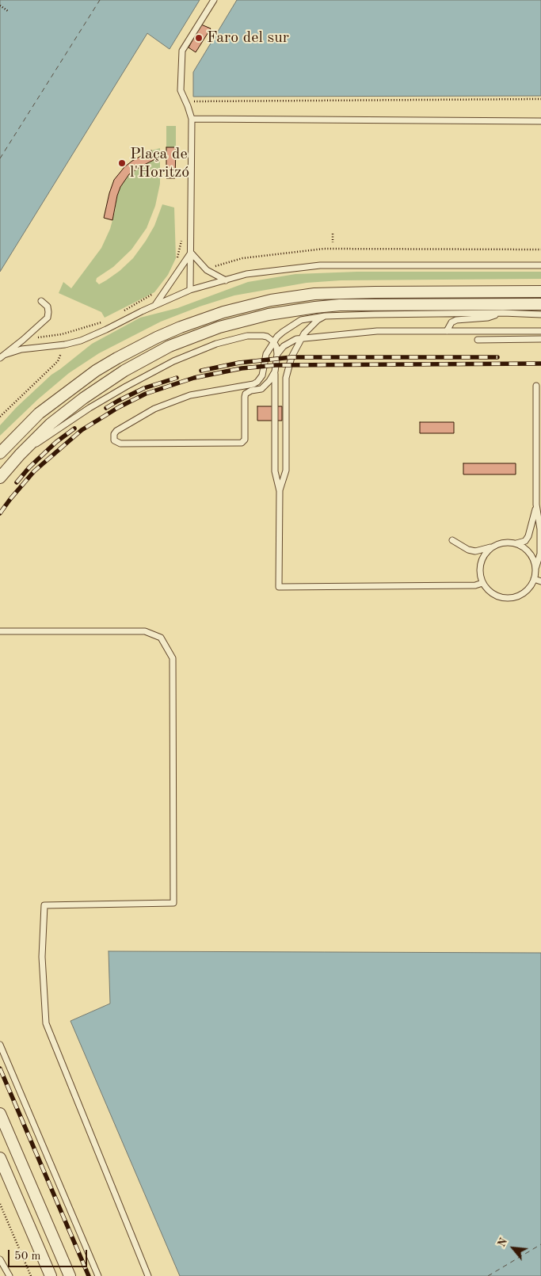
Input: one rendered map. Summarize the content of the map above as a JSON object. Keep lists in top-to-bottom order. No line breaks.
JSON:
{"places":["Faro del sur","Plaça de l'Horitzó"],"scale_bar":"50 m","north":"top left"}
